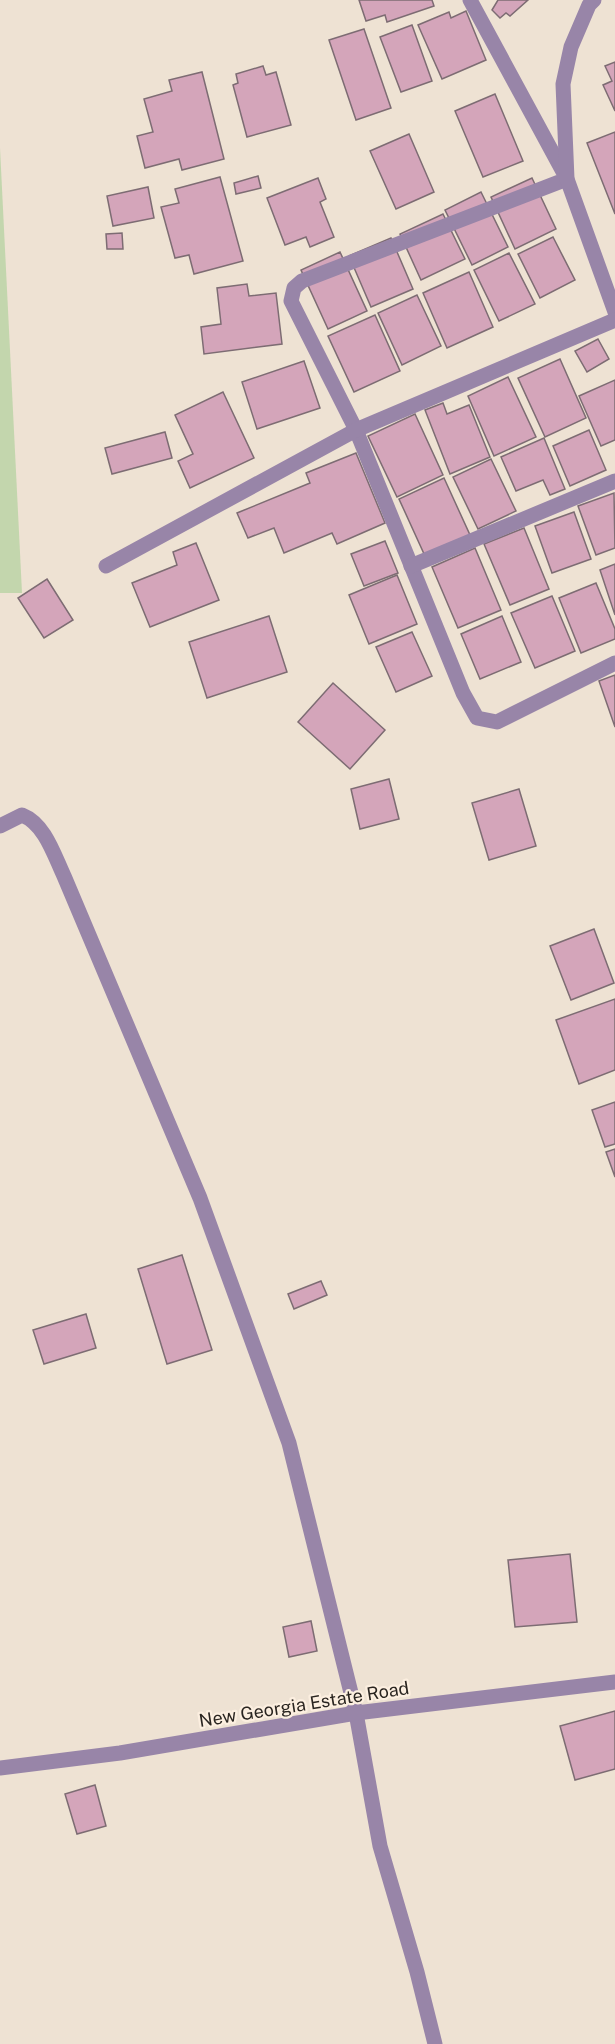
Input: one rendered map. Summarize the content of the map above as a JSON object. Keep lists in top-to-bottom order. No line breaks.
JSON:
{"streets":{"street":["New Georgia Estate Road"]}}
